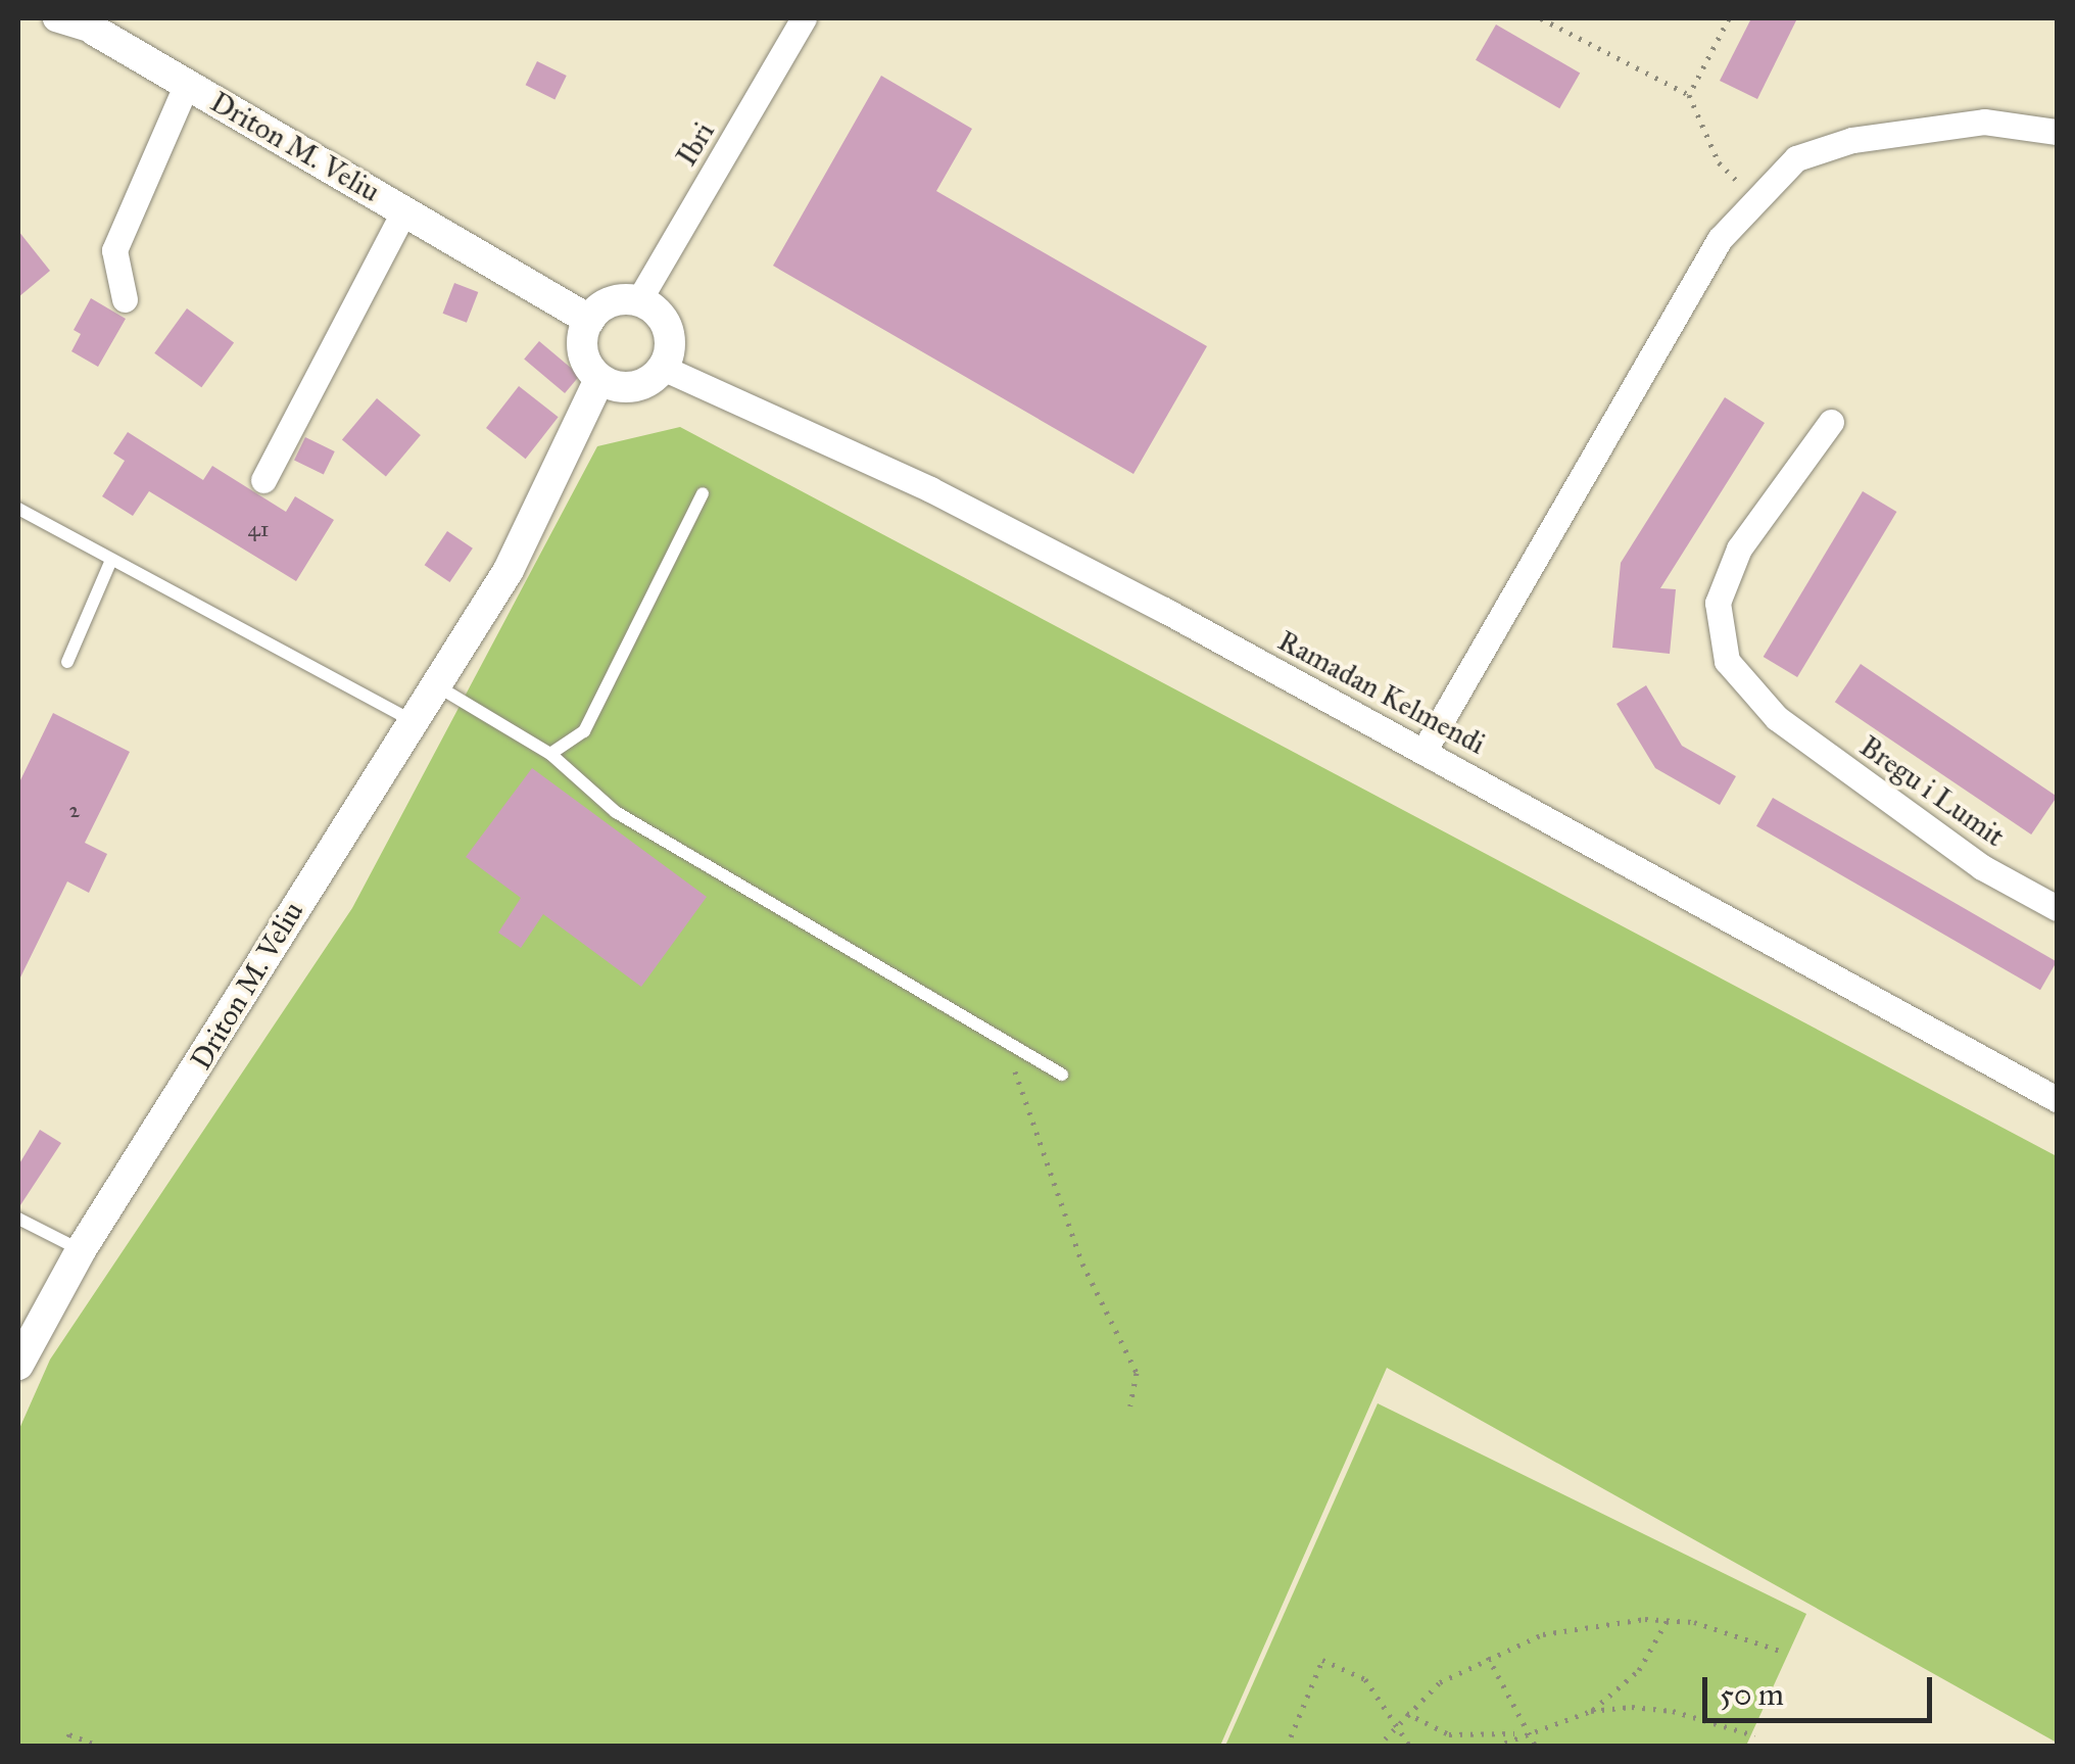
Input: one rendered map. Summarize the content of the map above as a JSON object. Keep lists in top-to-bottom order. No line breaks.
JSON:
{"streets":{"street":["Ibri","Driton M. Veliu","Ramadan Kelmendi","Bregu i Lumit"]},"crossings":[["Ibri","Driton M. Veliu"],["Ibri","Ramadan Kelmendi"],["Driton M. Veliu","Ramadan Kelmendi"]],"house_numbers":["41","2"],"scale_bar":"50 m"}
